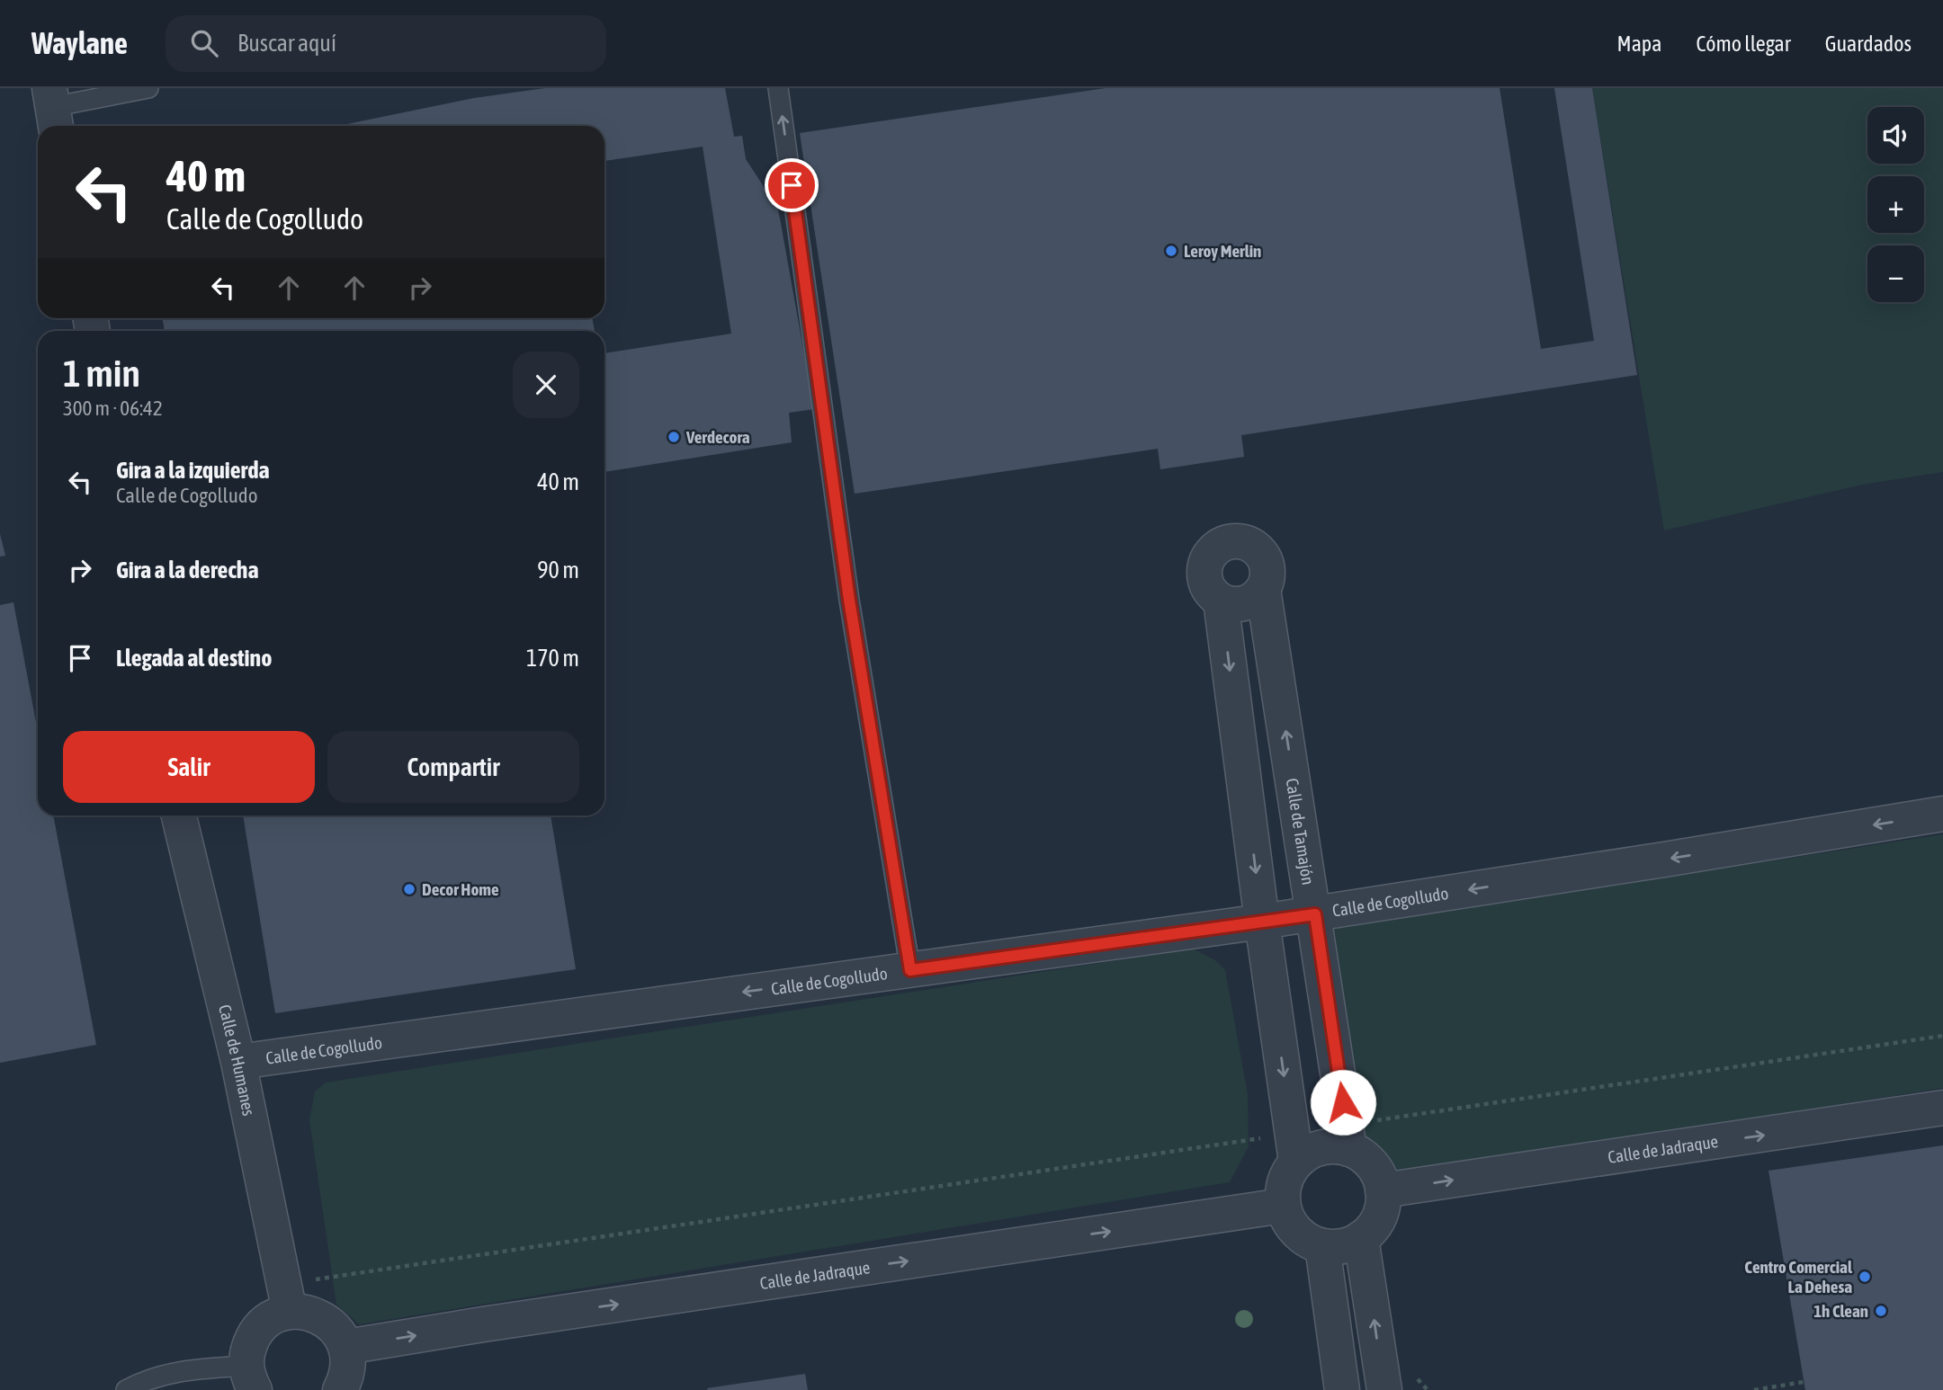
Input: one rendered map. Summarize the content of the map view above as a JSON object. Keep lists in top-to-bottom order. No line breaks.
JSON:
{"streets":{"street":["Calle de Tamajón","Calle de Cogolludo","Calle de Humanes","Calle de Jadraque"]},"crossings":[["Calle de Tamajón","Calle de Cogolludo"],["Calle de Tamajón","Calle de Jadraque"],["Calle de Cogolludo","Calle de Humanes"]],"one_way":["Calle de Cogolludo","Calle de Jadraque"],"places":["Leroy Merlin","Verdecora","Decor Home","Centro Comercial La Dehesa","1h Clean"],"page":{"header":"Waylane","search":"Buscar aquí","nav":["Mapa","Cómo llegar","Guardados"],"map_buttons":["+","−"],"turn":["40 m","Calle de Cogolludo"],"heading":["1 min","300 m · 06:42"],"list":[{"name":"Gira a la izquierda","note":"Calle de Cogolludo","value":"40 m"},{"name":"Gira a la derecha","value":"90 m"},{"name":"Llegada al destino","value":"170 m"}],"buttons":["Salir","Compartir"]}}
